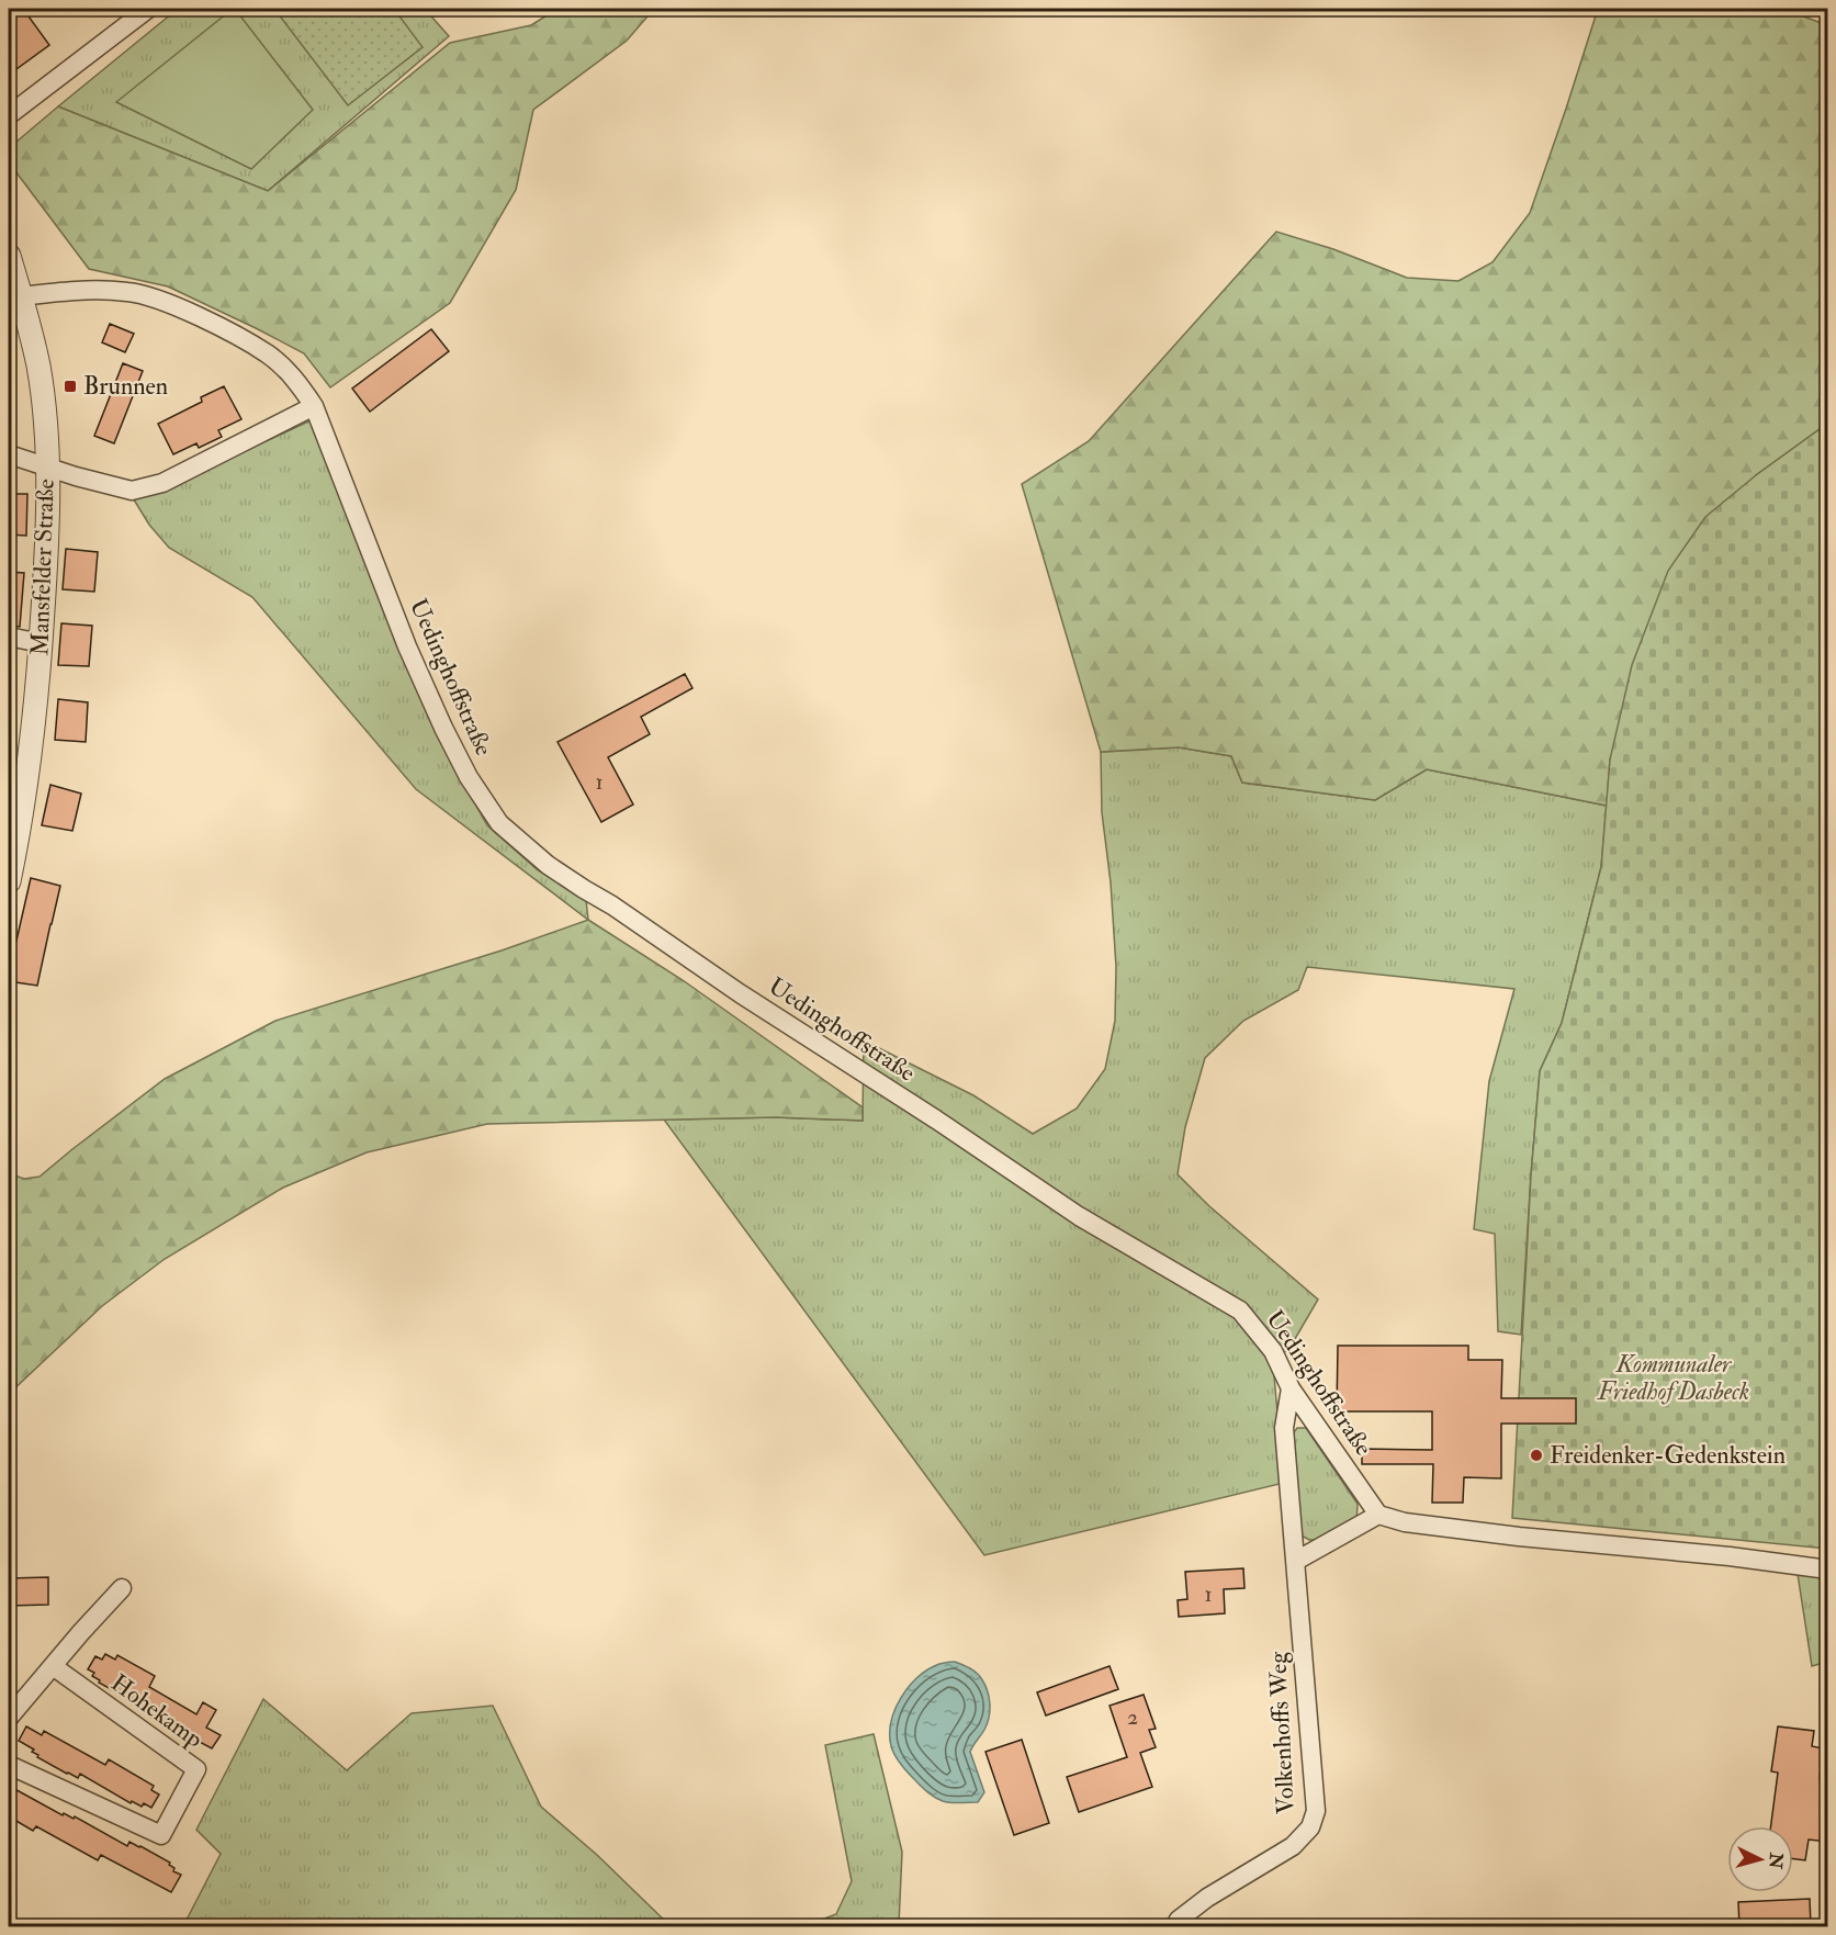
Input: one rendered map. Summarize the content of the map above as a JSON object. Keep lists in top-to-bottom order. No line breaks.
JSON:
{"streets":{"street":["Mansfelder Straße","Uedinghoffstraße","Hohekamp","Volkenhoffs Weg"]},"crossings":[["Mansfelder Straße","Uedinghoffstraße"],["Uedinghoffstraße","Volkenhoffs Weg"]],"parks":["Kommunaler Friedhof Dasbeck"],"places":{"transit":["Brunnen"],"other":["Freidenker-Gedenkstein"]},"house_numbers":["1","1","2"],"north":"right"}
